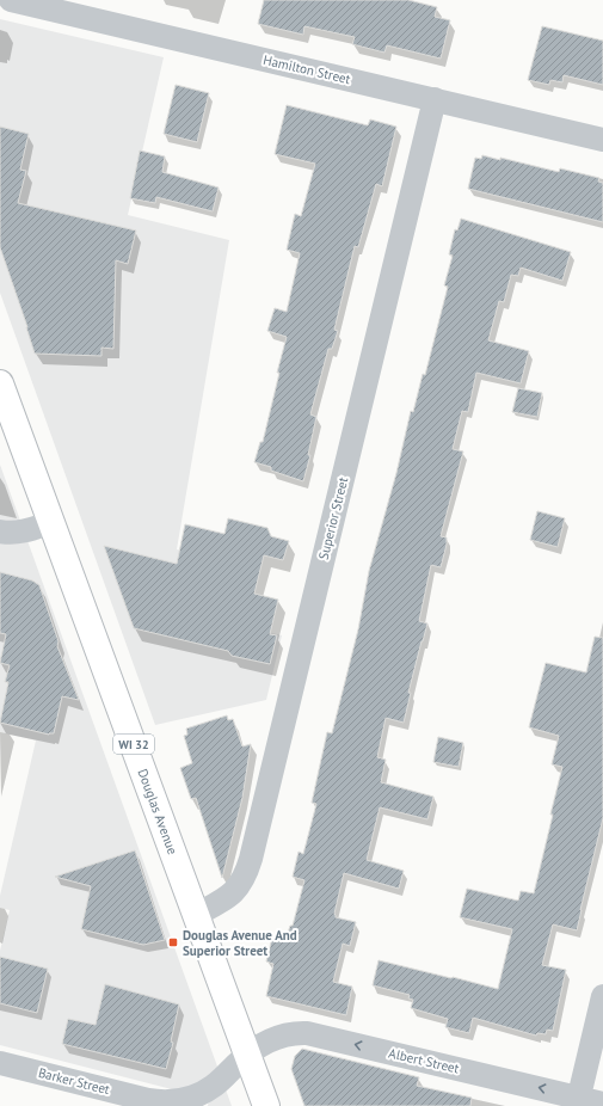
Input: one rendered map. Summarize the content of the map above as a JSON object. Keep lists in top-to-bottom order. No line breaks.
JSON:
{"streets":{"main road":["WI 32","Douglas Avenue"],"street":["Hamilton Street","Superior Street","Albert Street","Barker Street"]},"crossings":[["Hamilton Street","Superior Street"],["Superior Street","Douglas Avenue"],["Douglas Avenue","Albert Street"],["Douglas Avenue","Barker Street"],["Albert Street","Barker Street"]],"one_way":["Albert Street"],"places":{"transit":["Douglas Avenue And Superior Street"]}}
